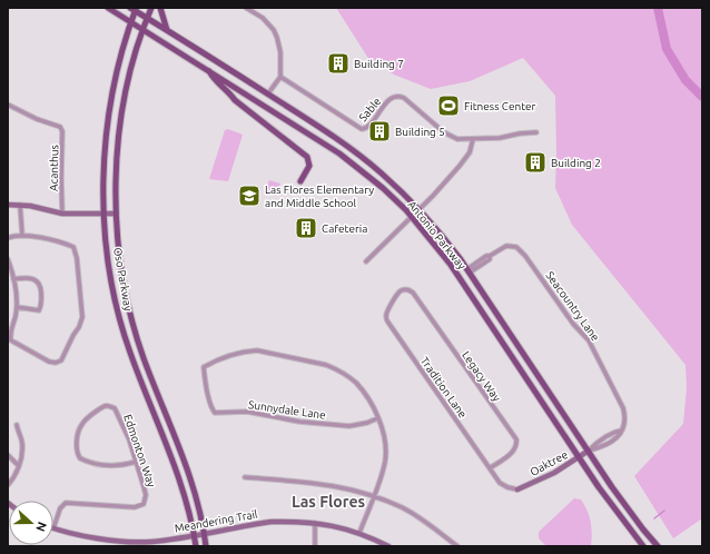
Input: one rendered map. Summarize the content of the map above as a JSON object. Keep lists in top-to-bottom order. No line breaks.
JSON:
{"streets":{"main road":["Antonio Parkway","Oso Parkway"],"street":["Sable","Acanthus","Seacountry Lane","Legacy Way","Tradition Lane","Sunnydale Lane","Edmonton Way","Oaktree","Meandering Trail"]},"crossings":[["Antonio Parkway","Oso Parkway"],["Antonio Parkway","Seacountry Lane"],["Antonio Parkway","Oaktree"],["Oso Parkway","Meandering Trail"],["Seacountry Lane","Oaktree"],["Legacy Way","Tradition Lane"],["Tradition Lane","Oaktree"],["Edmonton Way","Meandering Trail"]],"districts":["Las Flores"],"places":{"building":["Building 7","Building 5","Building 2","Cafeteria"],"sports":["Fitness Center"],"school or university":["Las Flores Elementary and Middle School"]},"north":"right"}
